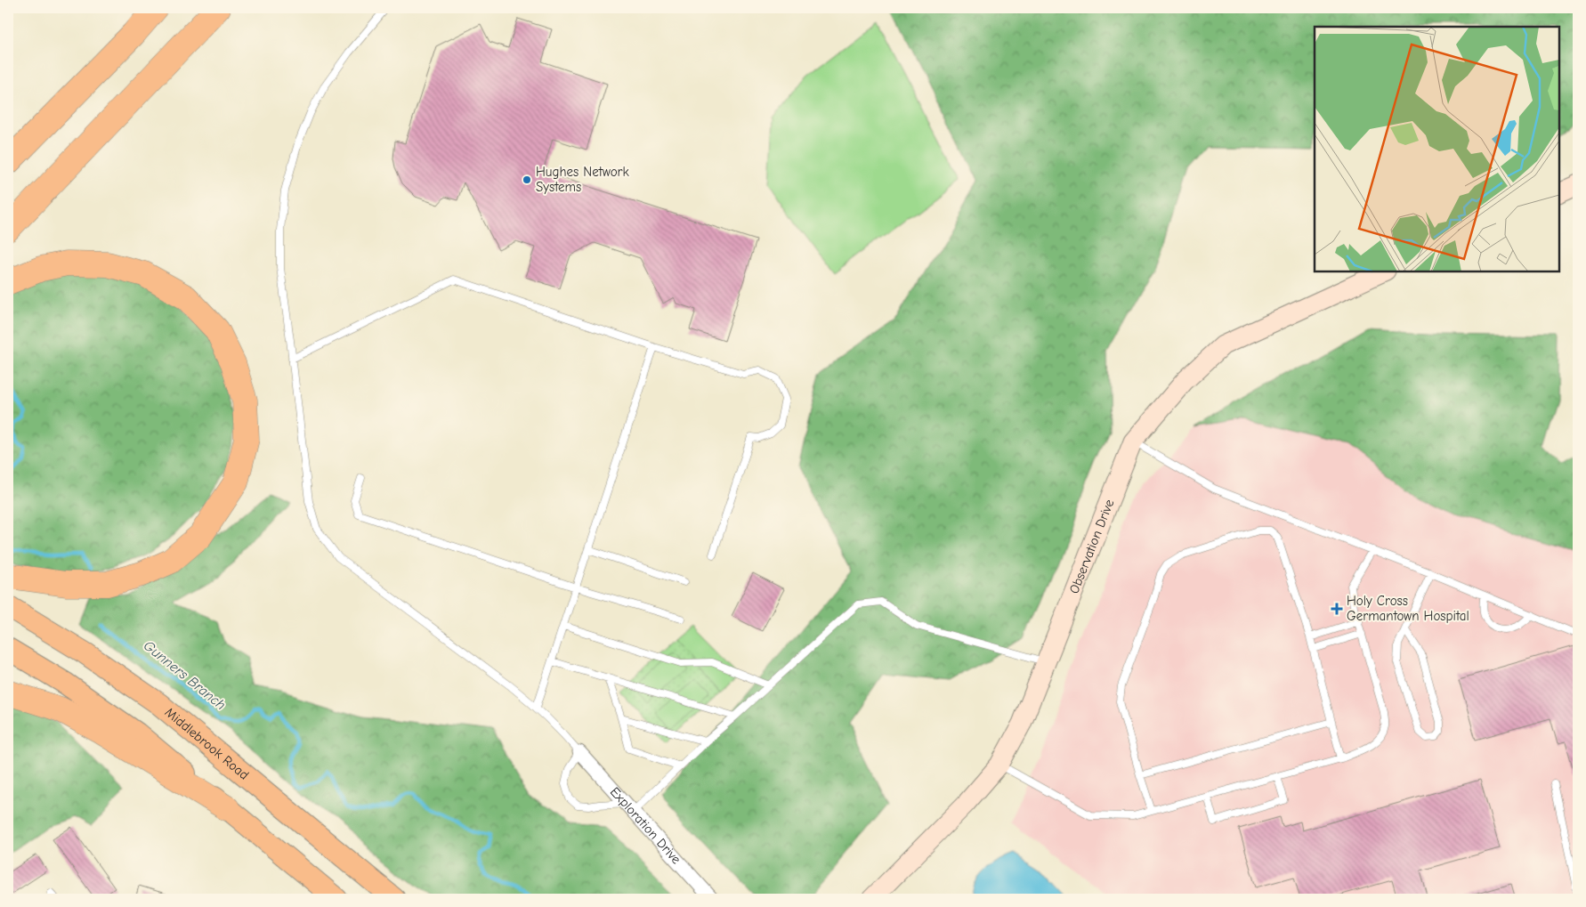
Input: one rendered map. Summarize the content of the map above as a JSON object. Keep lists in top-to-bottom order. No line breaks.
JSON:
{"streets":{"main road":["Middlebrook Road"],"street":["Observation Drive","Exploration Drive"]},"water":["Gunners Branch"],"places":{"other":["Hughes Network Systems"],"health":["Holy Cross Germantown Hospital"]}}
